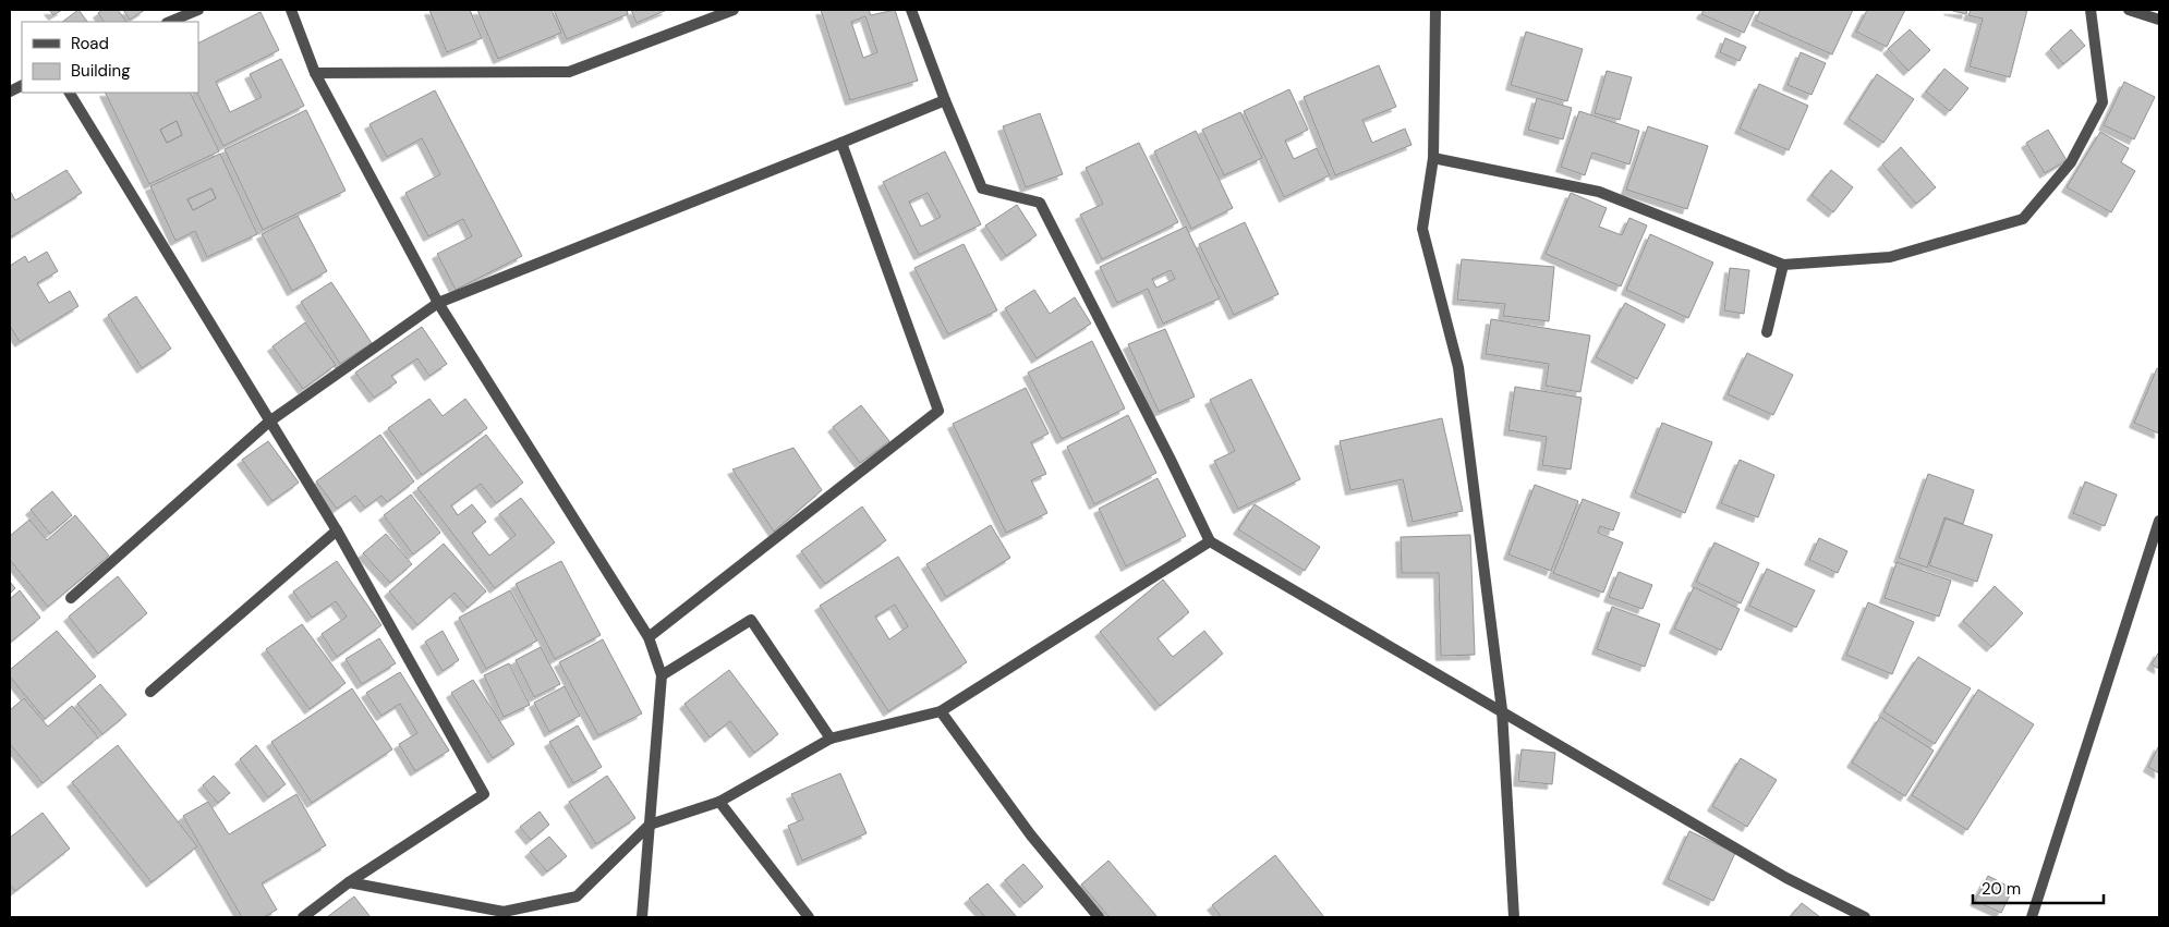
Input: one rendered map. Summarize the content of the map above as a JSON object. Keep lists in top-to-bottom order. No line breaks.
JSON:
{"legend":["Road","Building"],"scale_bar":"20 m"}
